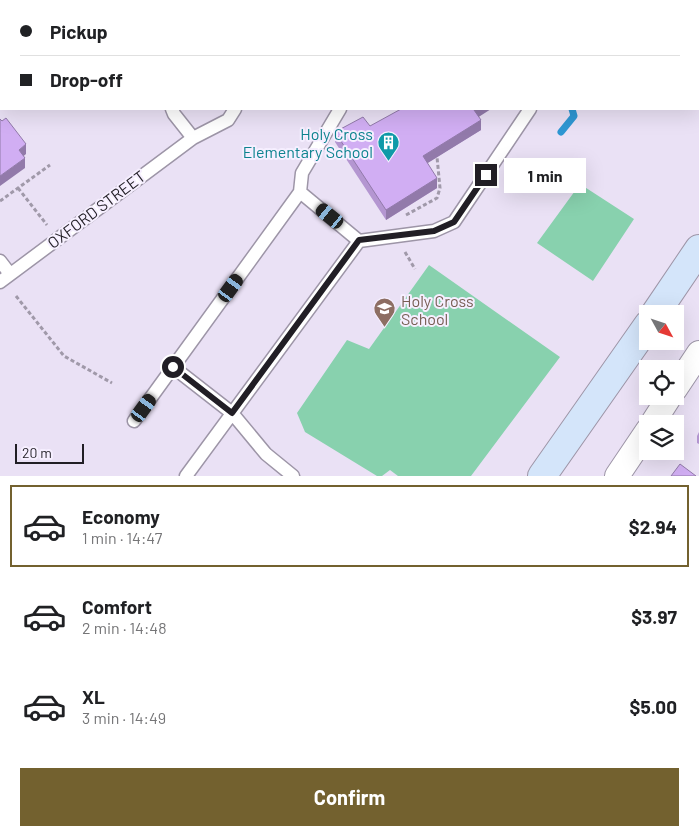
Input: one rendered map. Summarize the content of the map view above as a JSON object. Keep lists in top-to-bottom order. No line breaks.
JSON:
{"streets":{"lane":["OXFORD STREET"]},"places":{"building":["Holy Cross Elementary School"],"school or university":["Holy Cross School"]},"scale_bar":"20 m","north":"bottom right","page":{"banner":["Pickup","Drop-off"],"bubble":"1 min","scale":"20 m","list":[{"name":"Economy","note":"1 min · 14:47","value":"$2.94"},{"name":"Comfort","note":"2 min · 14:48","value":"$3.97"},{"name":"XL","note":"3 min · 14:49","value":"$5.00"}],"buttons":"Confirm"}}
